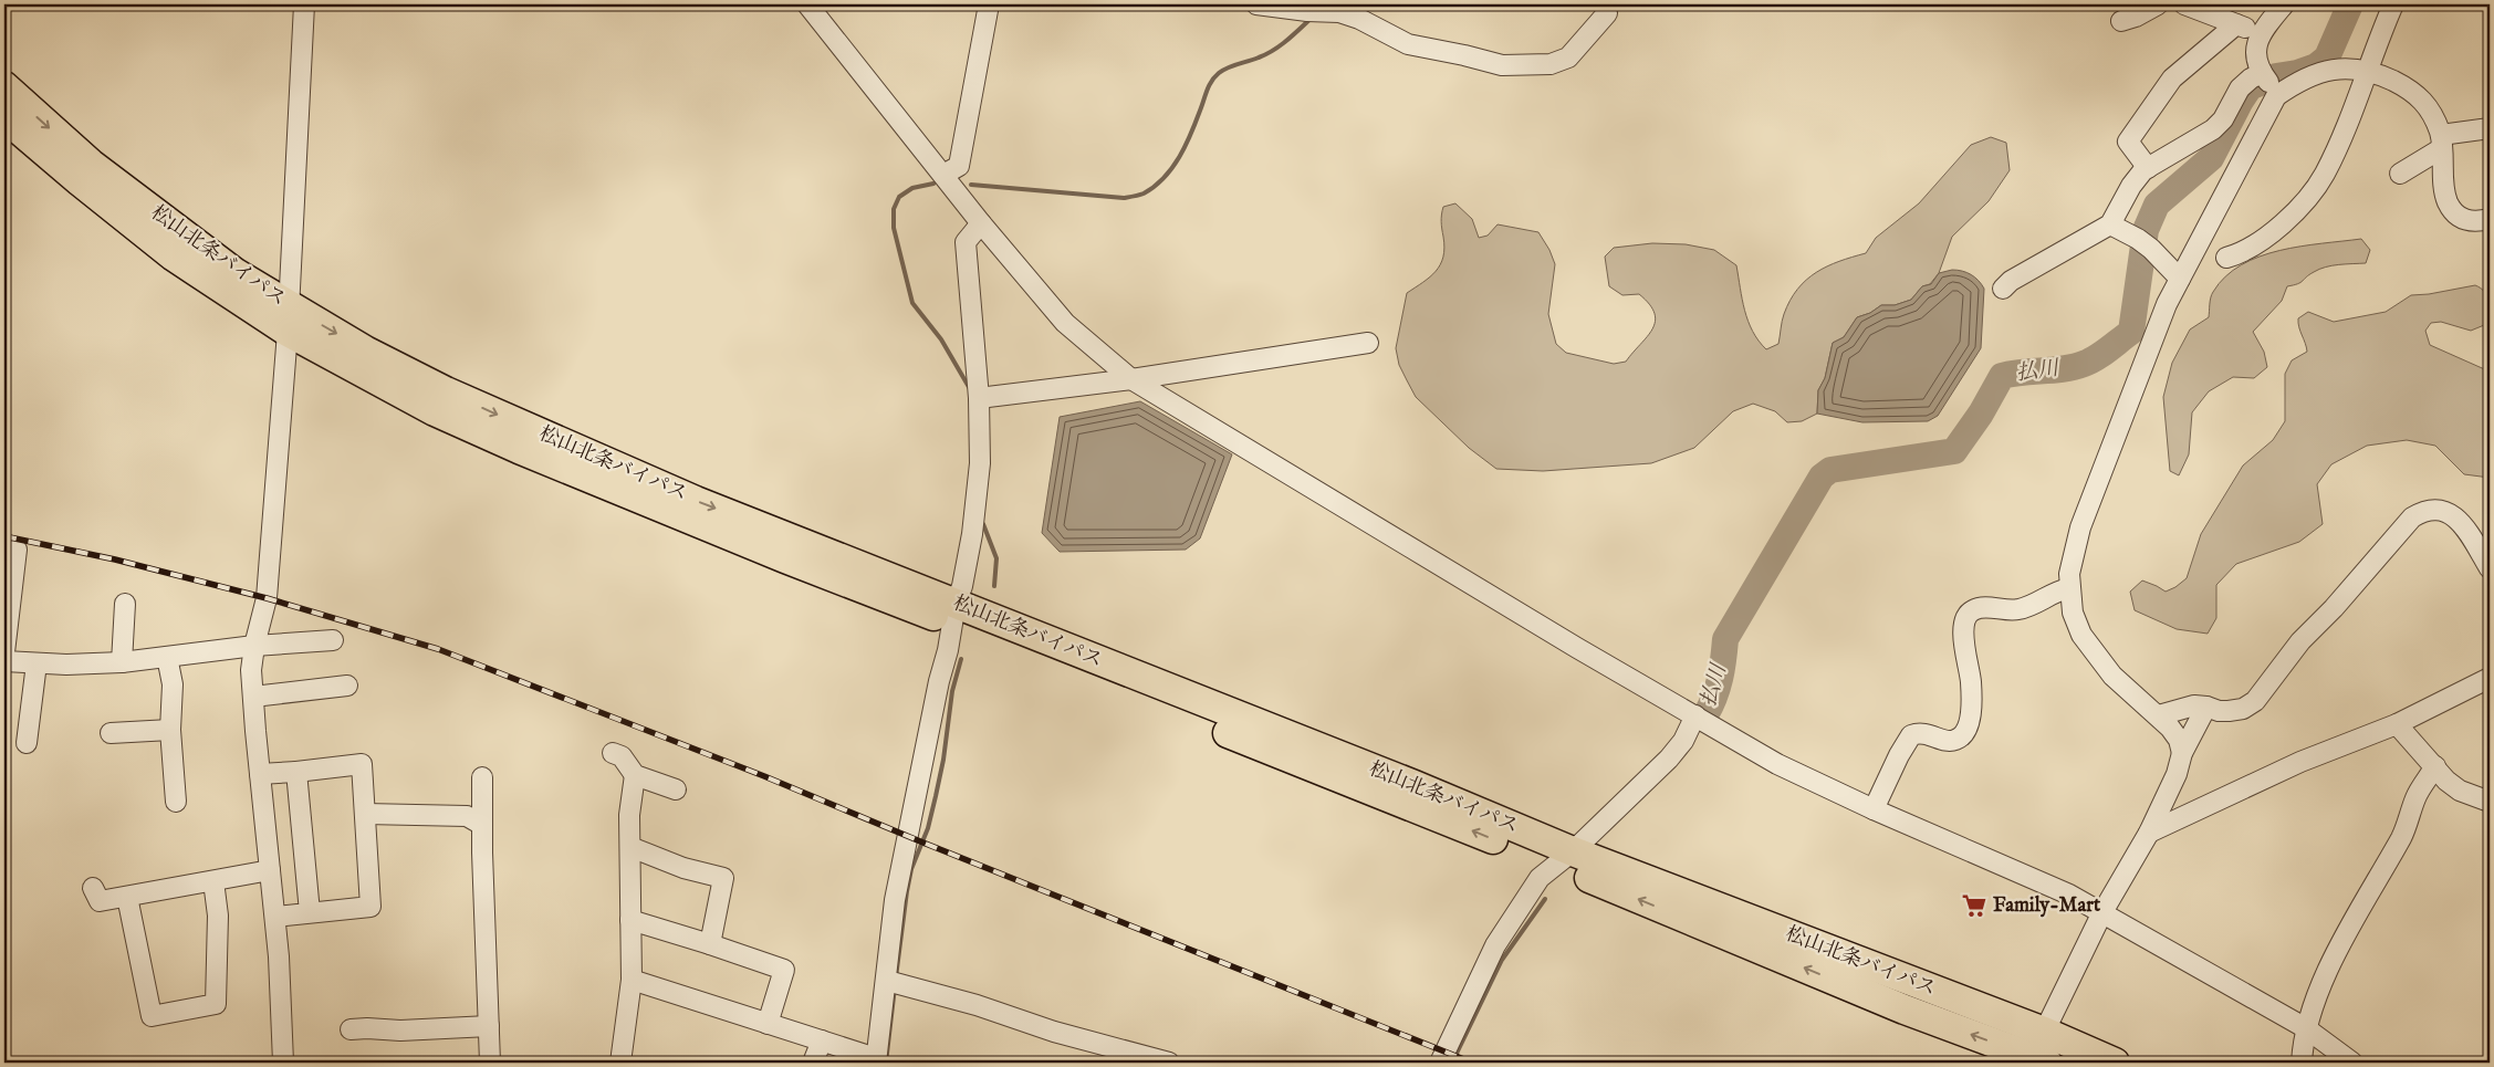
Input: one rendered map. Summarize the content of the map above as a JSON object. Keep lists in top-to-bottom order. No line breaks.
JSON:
{"streets":{"highway":["松山北条バイパス"]},"water":["払川"],"places":{"supermarket":["Family-Mart"]}}
